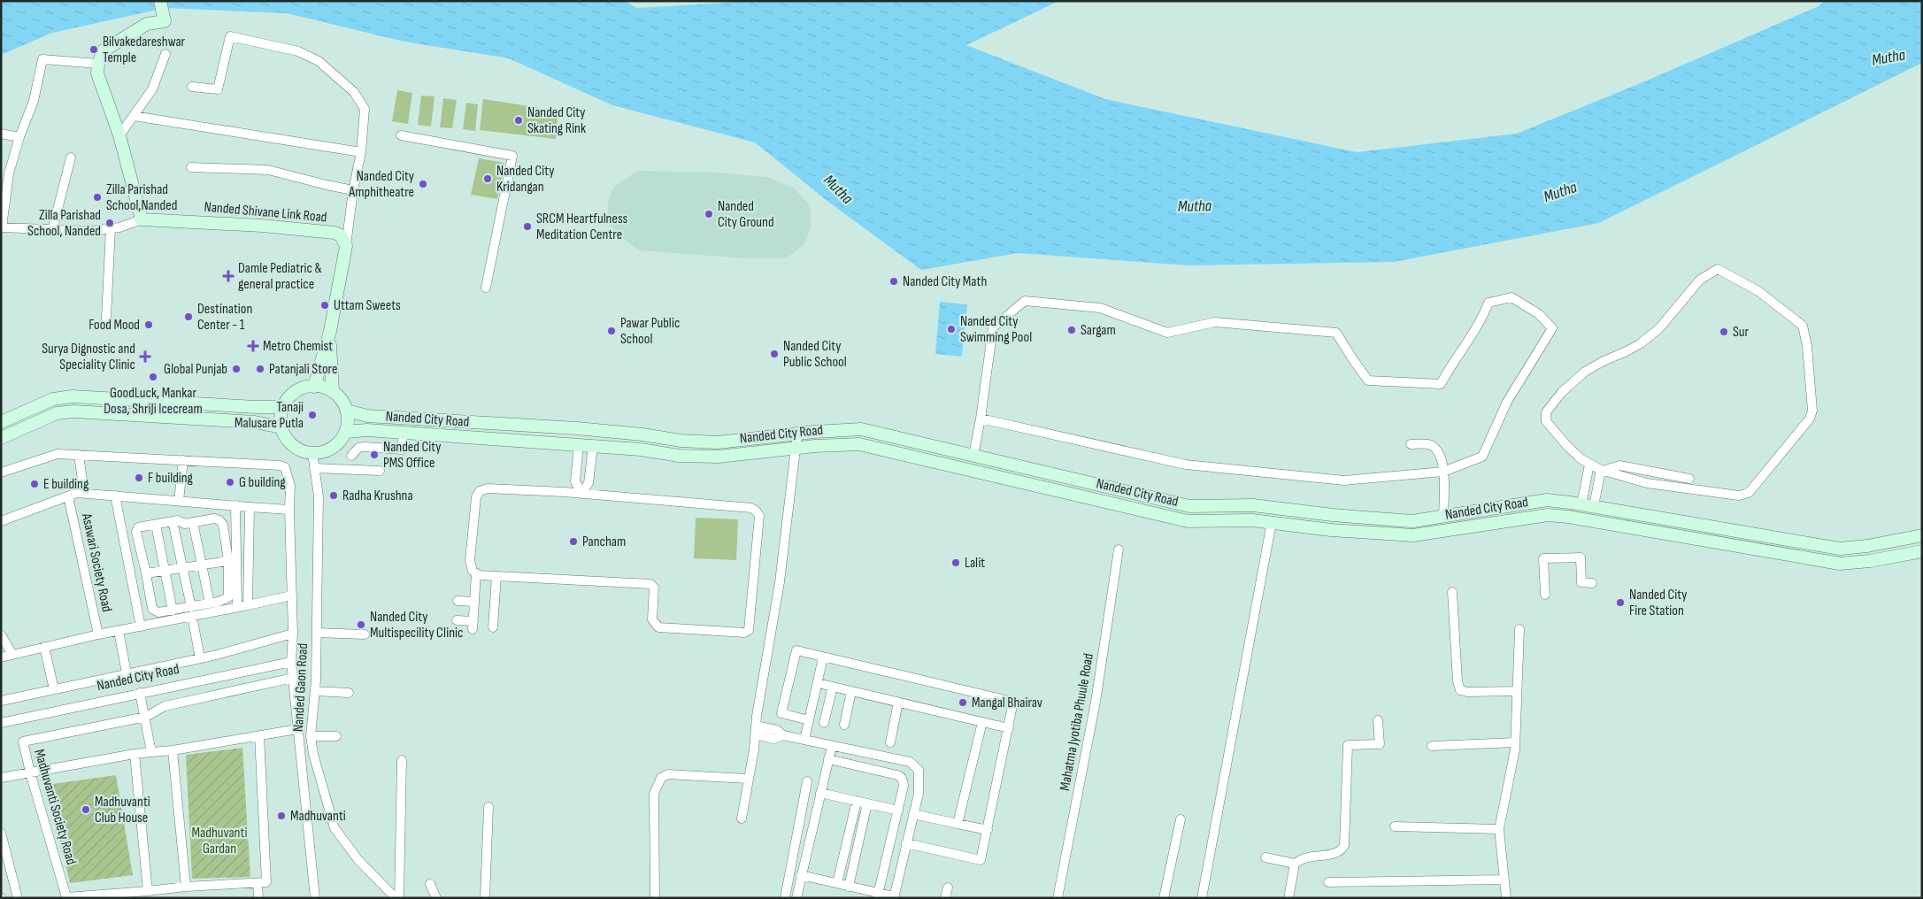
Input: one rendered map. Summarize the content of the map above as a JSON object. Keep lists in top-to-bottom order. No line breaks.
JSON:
{"streets":{"street":["Nanded Shivane Link Road","Nanded City Road","Asawari Society Road","Nanded Gaon Road","Mahatma Jyotiba Phuule Road","Madhuvanti Society Road"]},"crossings":[["Nanded City Road","Nanded Gaon Road"]],"water":["Mutha"],"parks":["Madhuvanti Gardan"],"places":{"other":["Bilvakedareshwar Temple","Nanded City Skating Rink","Nanded City Kridangan","Nanded City Amphitheatre","Zilla Parishad School,Nanded","Nanded City Ground","Zilla Parishad School, Nanded","SRCM Heartfulness Meditation Centre","Nanded City Math","Uttam Sweets","Destination Center - 1","Food Mood","Nanded City Swimming Pool","Sargam","Pawar Public School","Sur","Nanded City Public School","Global Punjab","Patanjali Store","GoodLuck, Mankar Dosa, ShriJi Icecream","Tanaji Malusare Putla","Nanded City PMS Office","F building","G building","E building","Radha Krushna","Pancham","Lalit","Nanded City Fire Station","Nanded City Multispecility Clinic","Mangal Bhairav","Madhuvanti Club House","Madhuvanti"],"health":["Damle Pediatric & general practice","Metro Chemist","Surya Dignostic and Speciality Clinic"]}}
